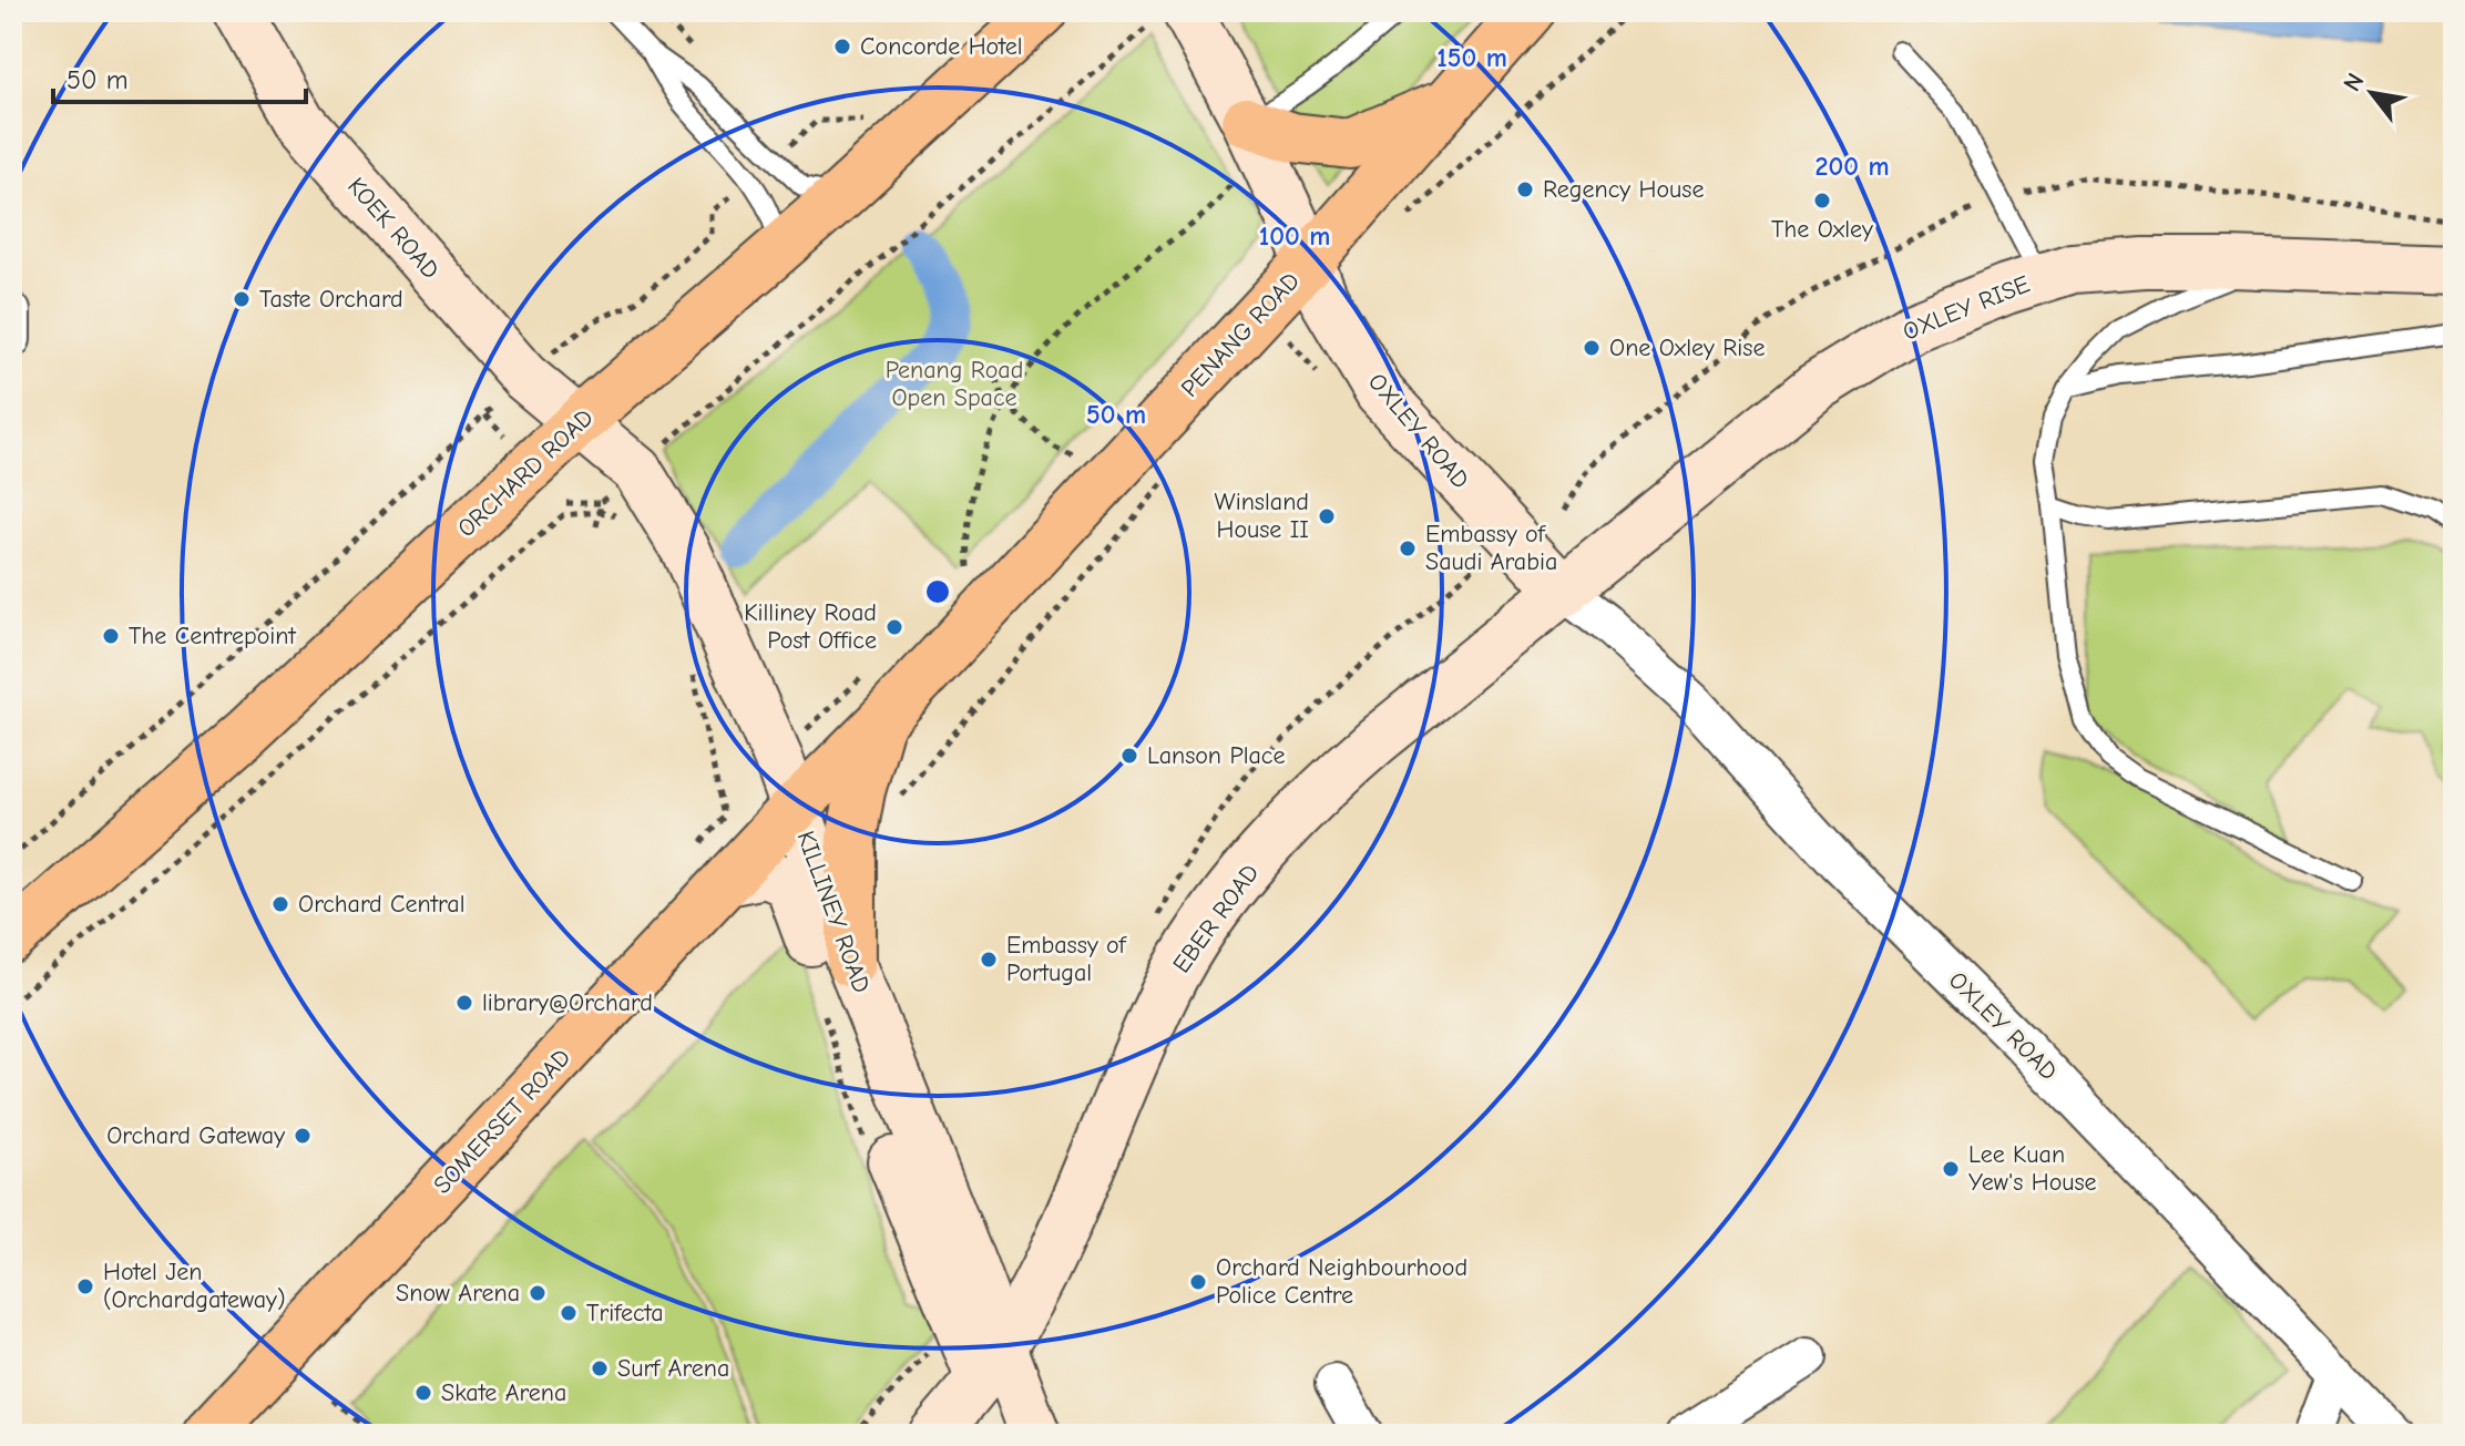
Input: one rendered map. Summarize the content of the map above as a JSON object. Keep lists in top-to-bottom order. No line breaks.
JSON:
{"streets":{"main road":["PENANG ROAD","ORCHARD ROAD","SOMERSET ROAD"],"street":["KOEK ROAD","OXLEY RISE","OXLEY ROAD","KILLINEY ROAD","EBER ROAD"]},"crossings":[["KOEK ROAD","ORCHARD ROAD"],["KOEK ROAD","KILLINEY ROAD"],["OXLEY RISE","OXLEY ROAD"],["OXLEY RISE","EBER ROAD"],["PENANG ROAD","OXLEY ROAD"],["PENANG ROAD","KILLINEY ROAD"],["PENANG ROAD","SOMERSET ROAD"],["OXLEY ROAD","EBER ROAD"],["ORCHARD ROAD","KILLINEY ROAD"],["KILLINEY ROAD","EBER ROAD"],["KILLINEY ROAD","SOMERSET ROAD"]],"parks":["Penang Road Open Space"],"places":["Concorde Hotel","Regency House","The Oxley","Taste Orchard","One Oxley Rise","Winsland House II","Embassy of Saudi Arabia","Killiney Road Post Office","The Centrepoint","Lanson Place","Orchard Central","Embassy of Portugal","library@Orchard","Orchard Gateway","Lee Kuan Yew's House","Orchard Neighbourhood Police Centre","Hotel Jen (Orchardgateway)","Snow Arena","Trifecta","Surf Arena","Skate Arena"],"scale_bar":"50 m","north":"top left","rings":["150 m","200 m","100 m","50 m"]}
